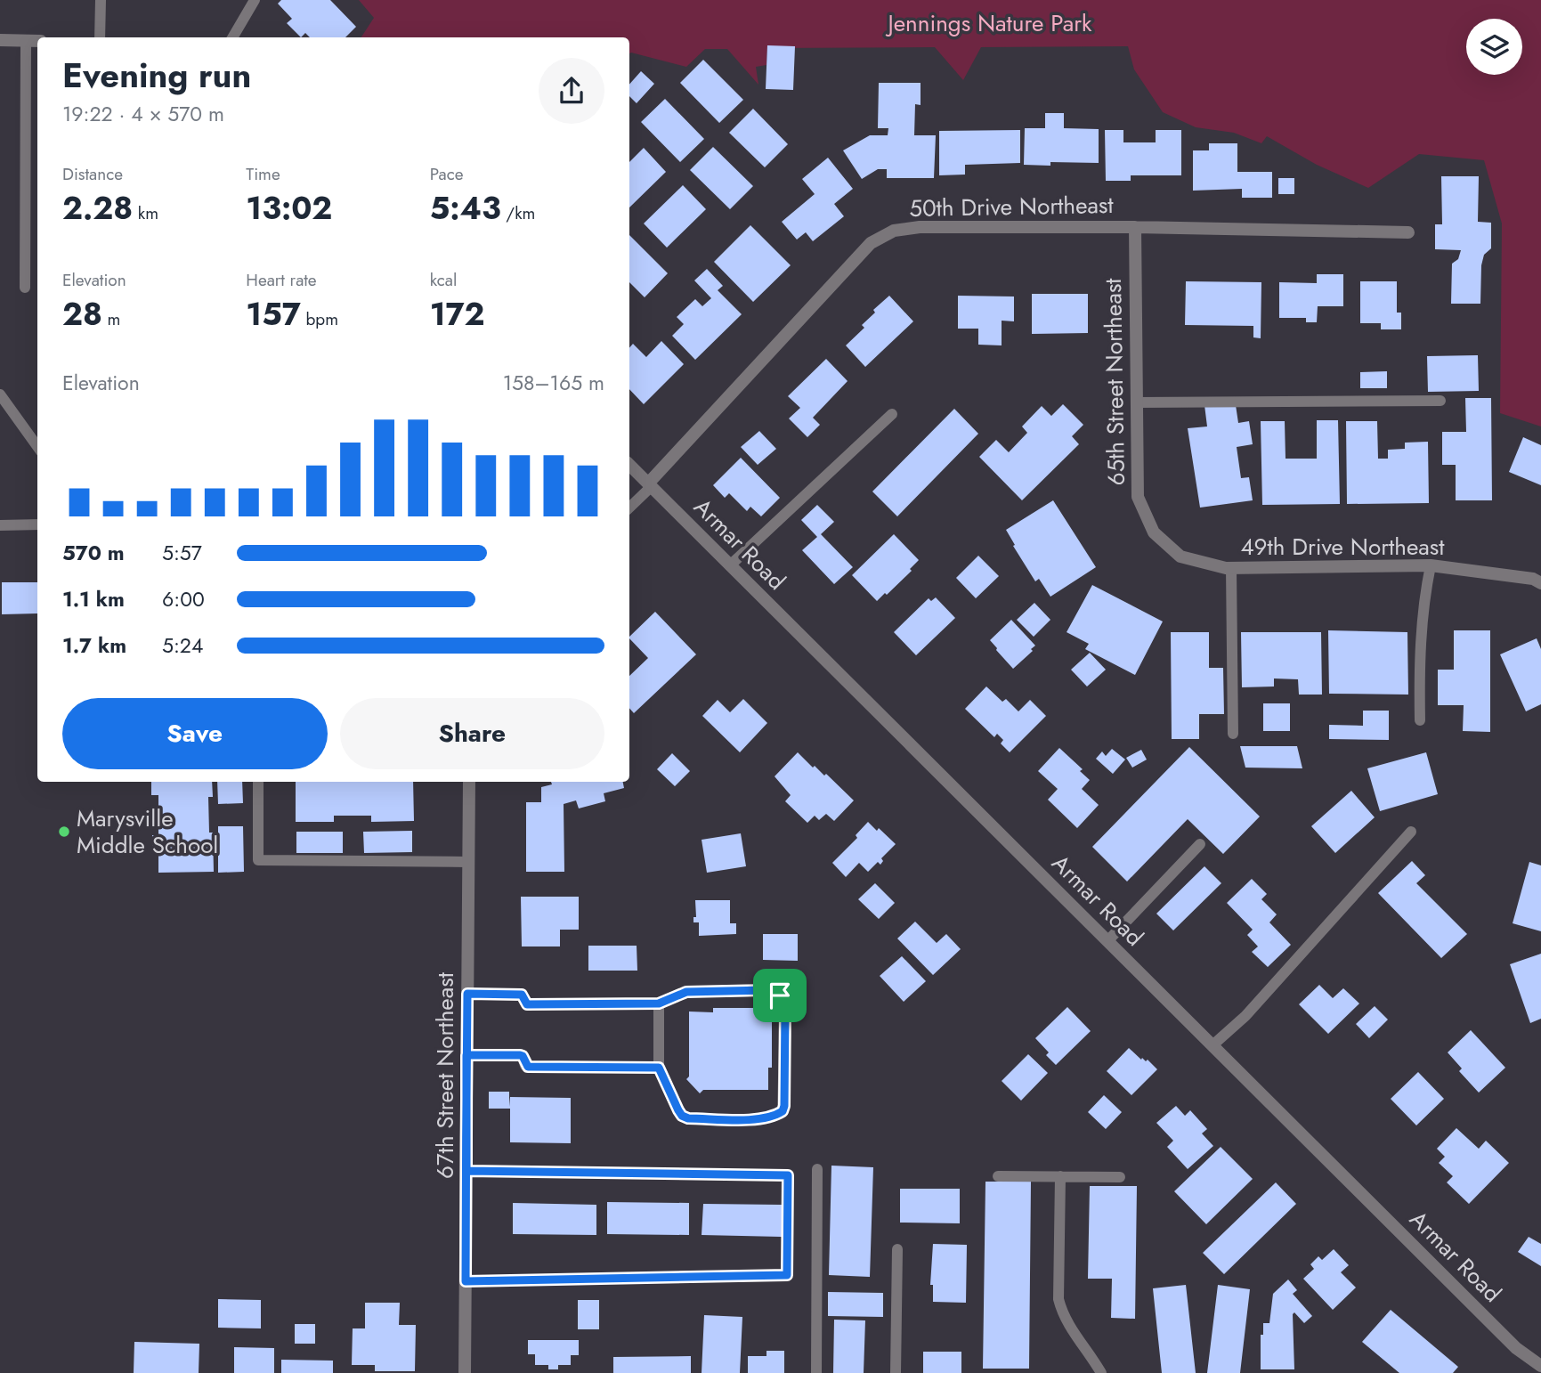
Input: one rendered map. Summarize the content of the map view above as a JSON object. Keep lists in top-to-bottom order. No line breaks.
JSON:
{"streets":{"street":["50th Drive Northeast","65th Street Northeast","Armar Road","49th Drive Northeast","67th Street Northeast"]},"crossings":[["50th Drive Northeast","65th Street Northeast"],["50th Drive Northeast","Armar Road"],["65th Street Northeast","49th Drive Northeast"]],"parks":["Jennings Nature Park"],"places":["Marysville Middle School"],"page":{"heading":["Evening run","19:22 · 4 × 570 m"],"stats":[["Distance","2.28 km"],["Time","13:02"],["Pace","5:43 /km"],["Elevation","28 m"],["Heart rate","157 bpm"],["kcal","172"]],"chart":["Elevation","158–165 m"],"list":[{"name":"570 m","note":"5:57"},{"name":"1.1 km","note":"6:00"},{"name":"1.7 km","note":"5:24"}],"buttons":["Save","Share"]}}
